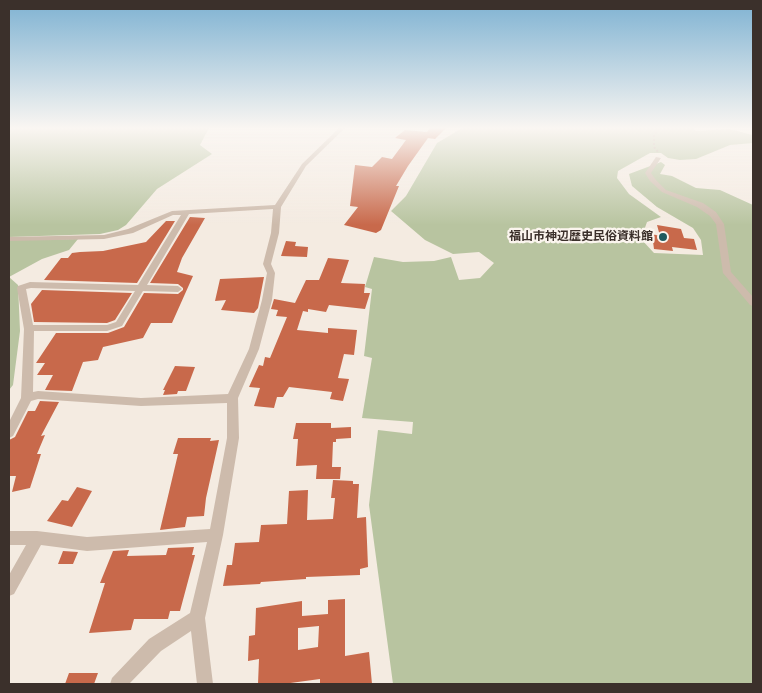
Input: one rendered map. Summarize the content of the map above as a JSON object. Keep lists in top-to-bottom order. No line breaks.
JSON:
{"places":["福山市神辺歴史民俗資料館"]}
